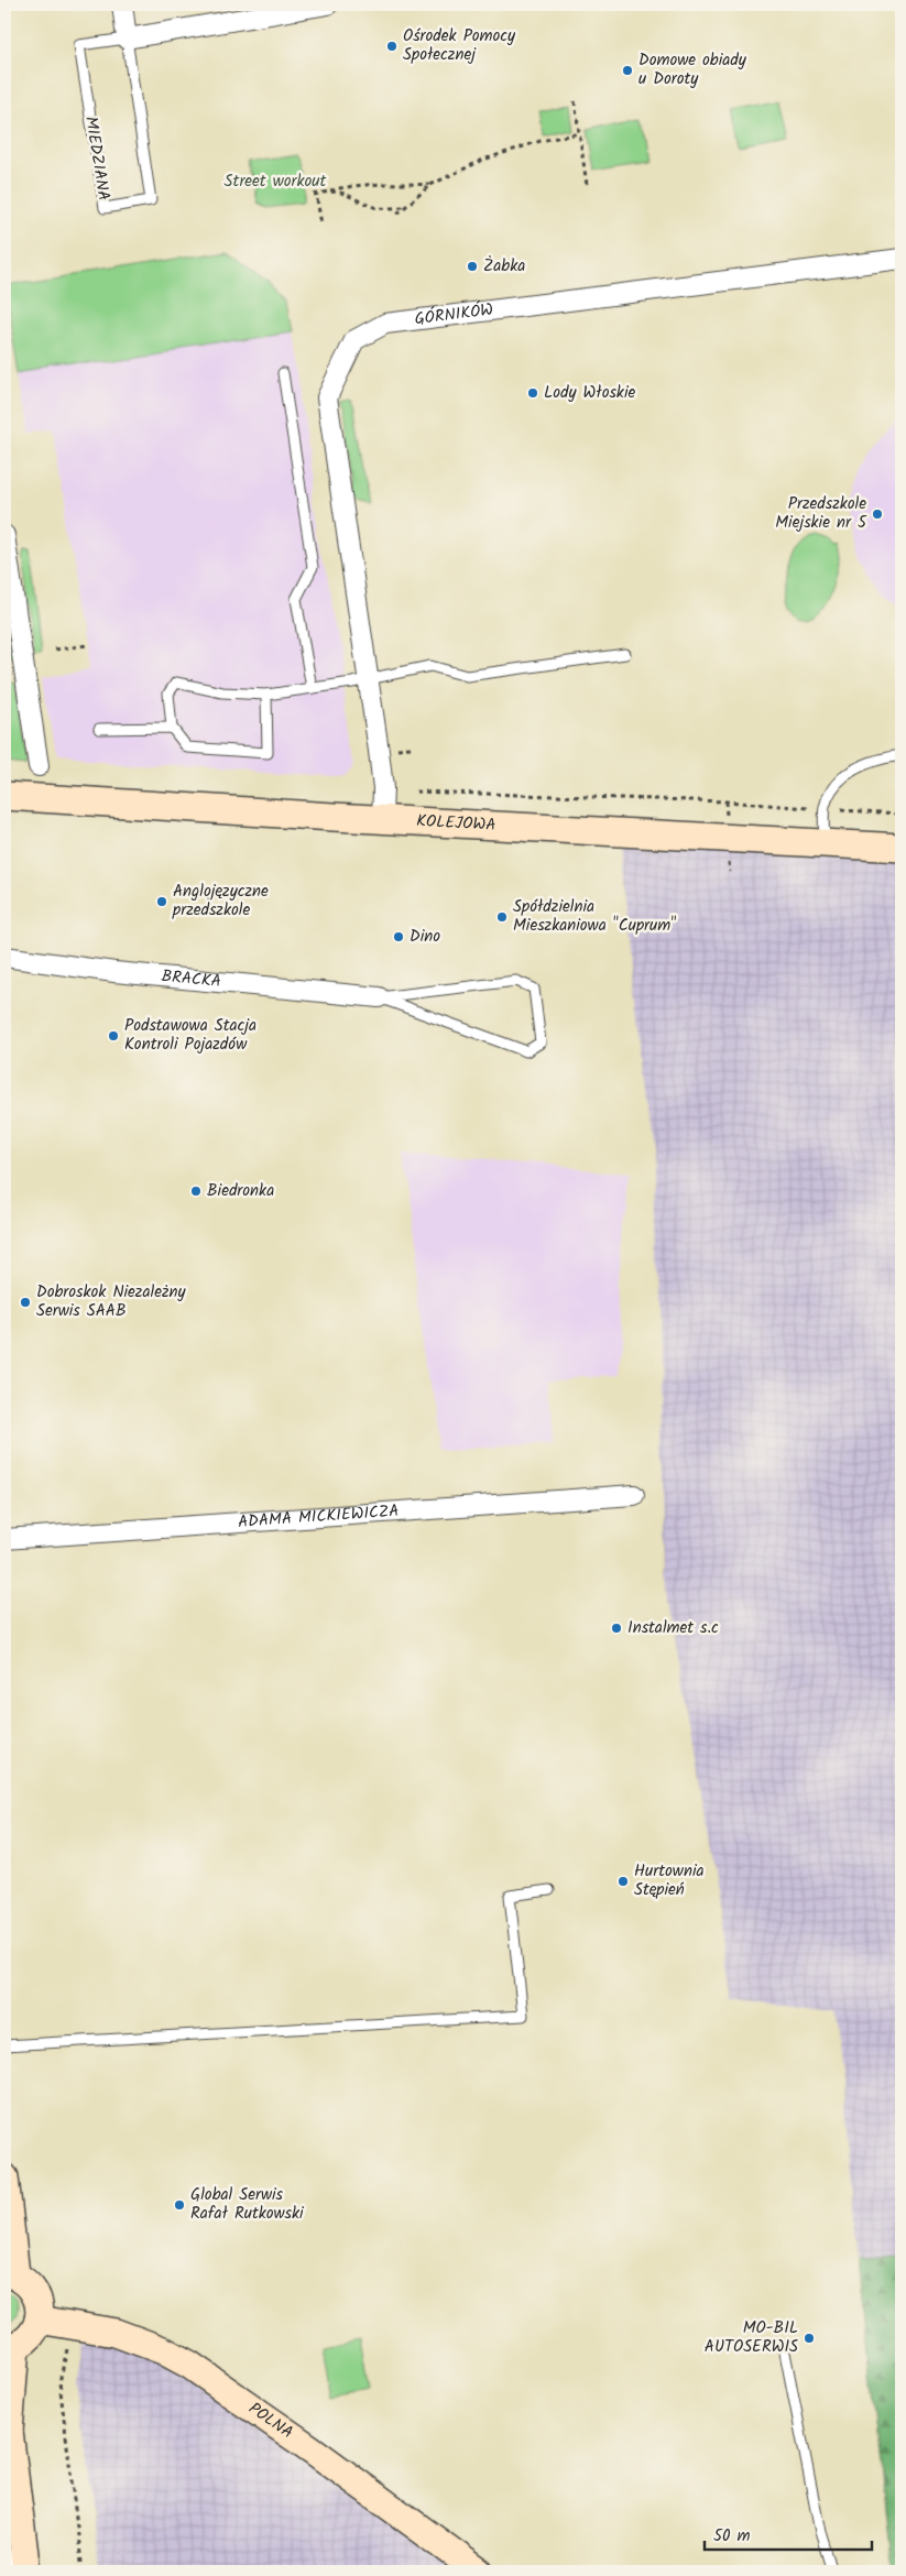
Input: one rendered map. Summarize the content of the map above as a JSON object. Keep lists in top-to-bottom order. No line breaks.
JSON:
{"streets":{"street":["MIEDZIANA","GÓRNIKÓW","KOLEJOWA","BRACKA","ADAMA MICKIEWICZA","POLNA"]},"crossings":[["GÓRNIKÓW","KOLEJOWA"]],"parks":["Street workout"],"places":["Ośrodek Pomocy Społecznej","Domowe obiady u Doroty","Żabka","Lody Włoskie","Przedszkole Miejskie nr 5","Anglojęzyczne przedszkole","Spółdzielnia Mieszkaniowa \"Cuprum\"","Dino","Podstawowa Stacja Kontroli Pojazdów","Biedronka","Dobroskok Niezależny Serwis SAAB","Instalmet s.c","Hurtownia Stępień","Global Serwis Rafał Rutkowski","MO-BIL AUTOSERWIS"],"scale_bar":"50 m"}
